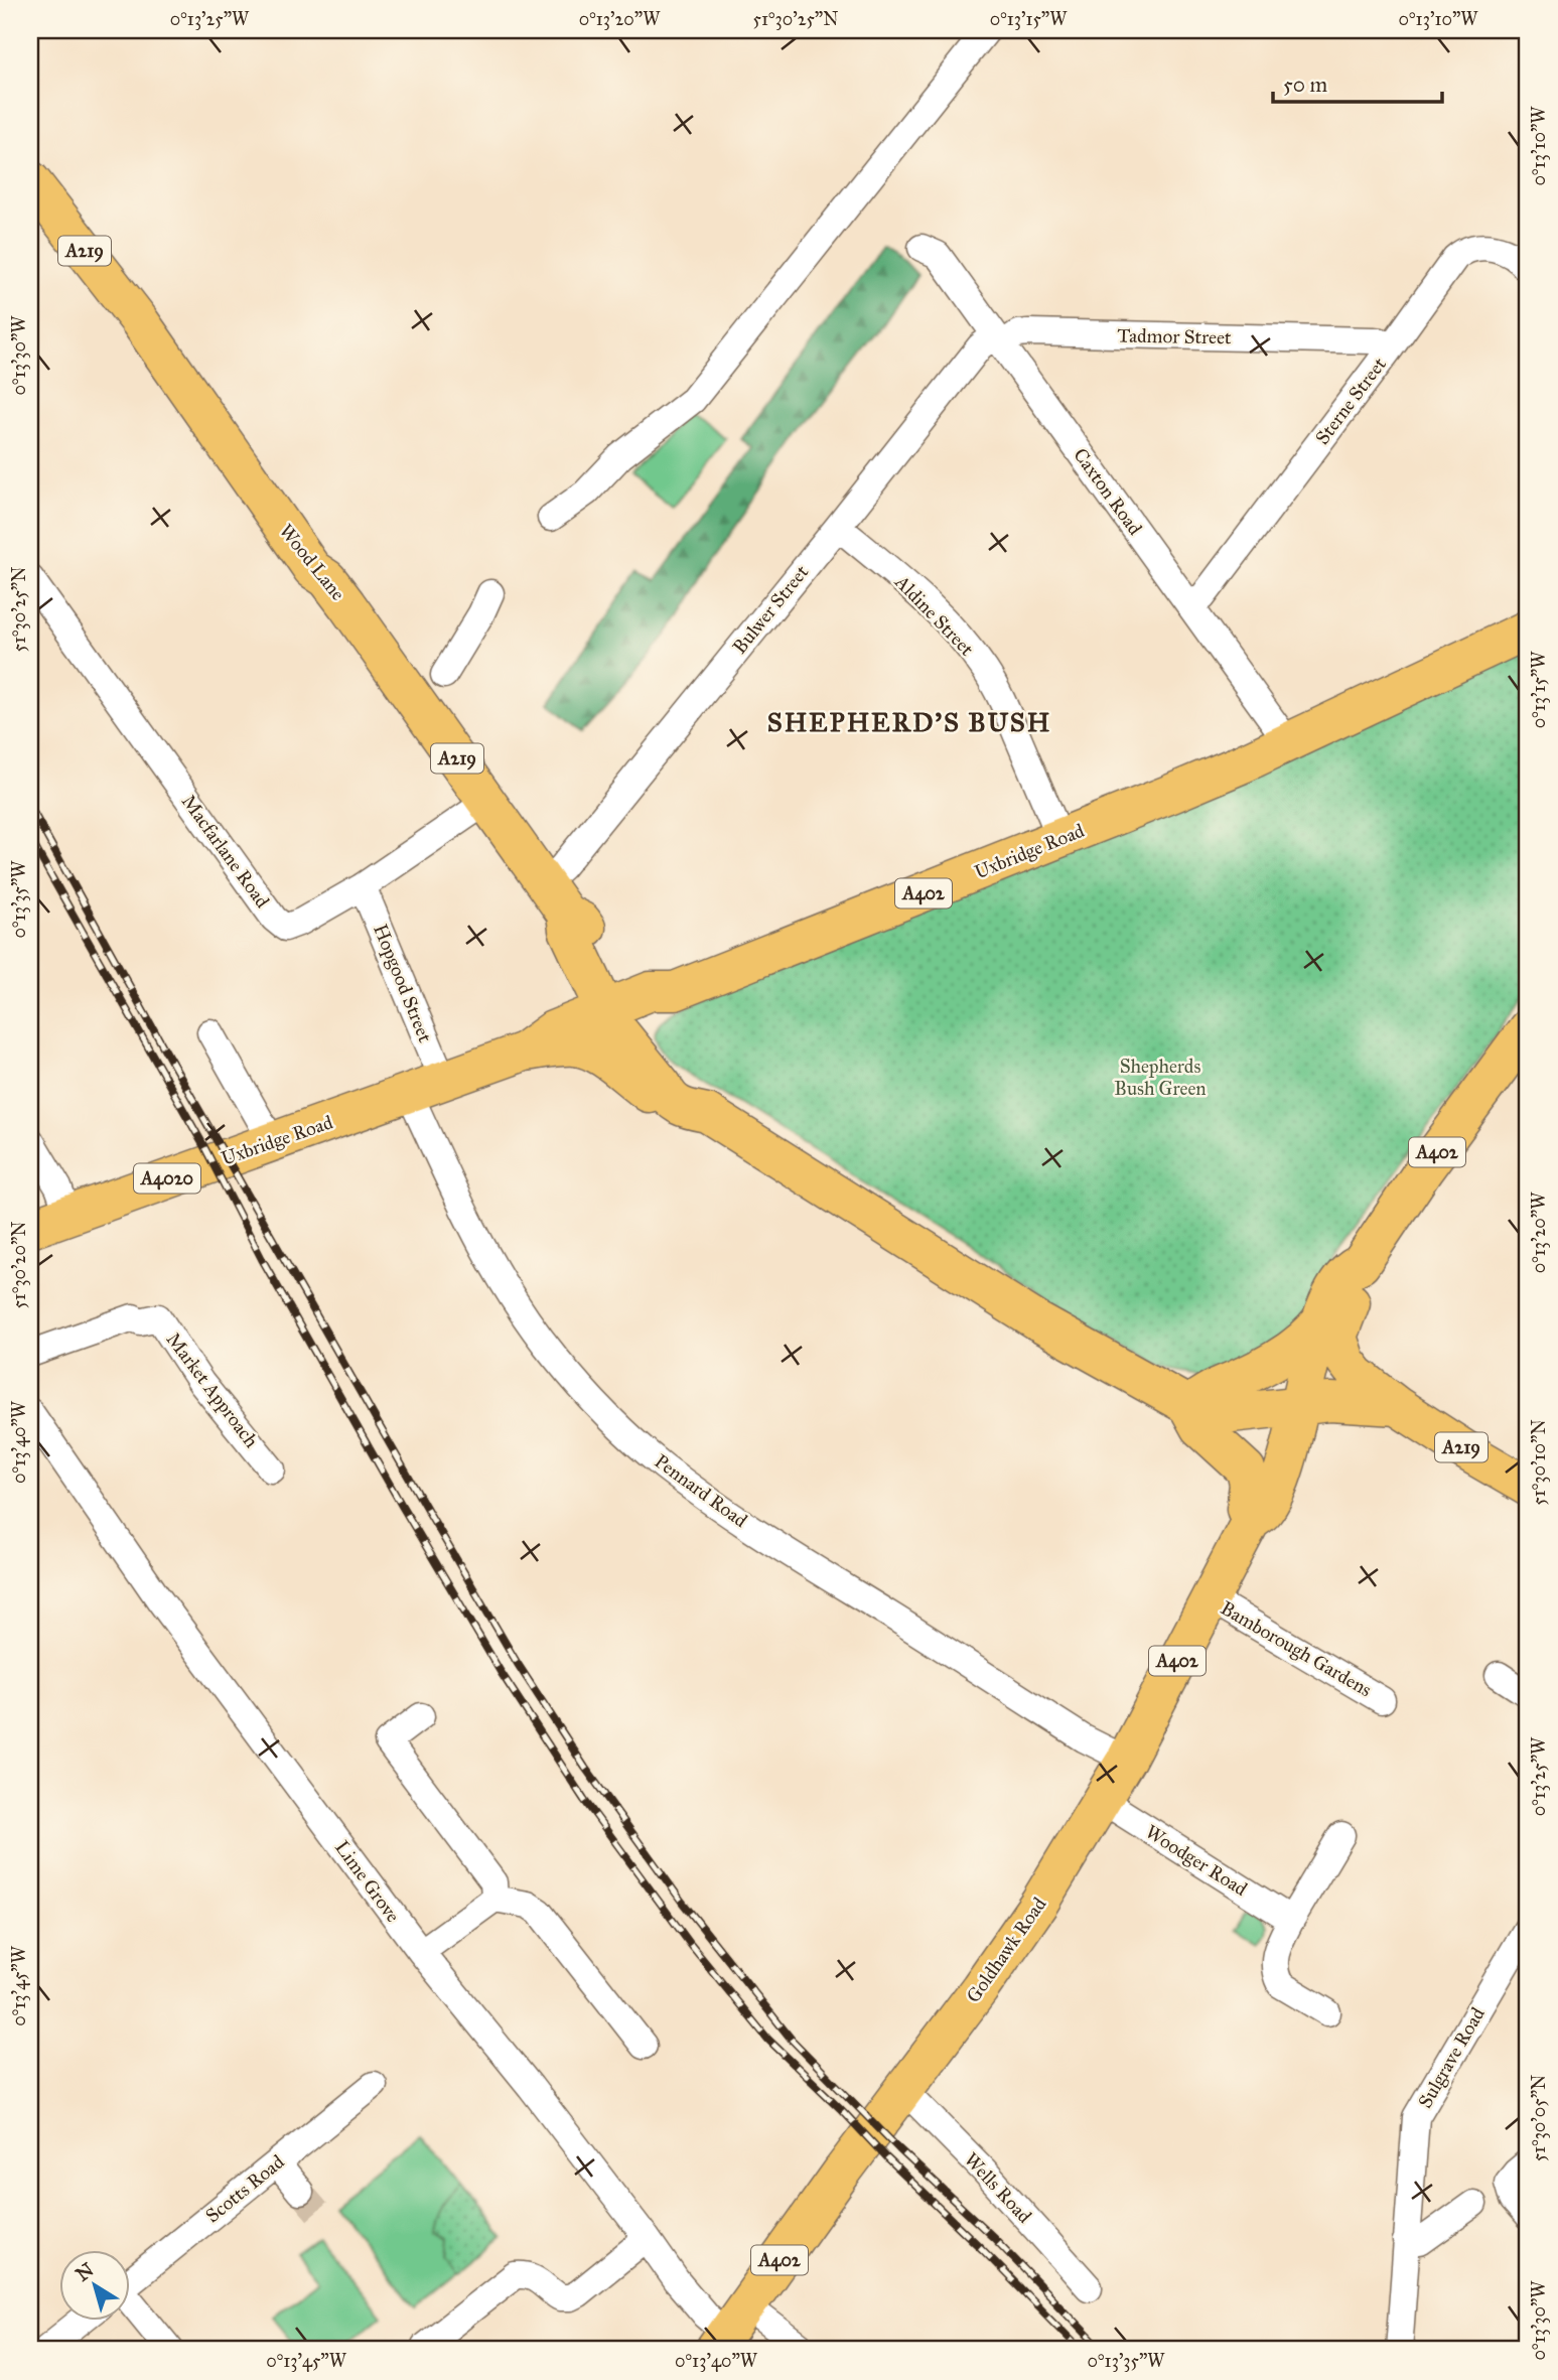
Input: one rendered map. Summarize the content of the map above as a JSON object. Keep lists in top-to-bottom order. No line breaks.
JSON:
{"streets":{"main road":["A219","Wood Lane","Uxbridge Road","A402","A4020","Goldhawk Road"],"street":["Tadmor Street","Sterne Street","Caxton Road","Bulwer Street","Aldine Street","Macfarlane Road","Hopgood Street","Market Approach","Pennard Road","Bamborough Gardens","Woodger Road","Lime Grove","Sulgrave Road","Wells Road","Scotts Road"]},"crossings":[["A219","Wood Lane"],["A219","Uxbridge Road"],["A219","A402"],["A219","Goldhawk Road"],["Tadmor Street","Sterne Street"],["Tadmor Street","Caxton Road"],["Tadmor Street","Bulwer Street"],["Sterne Street","Caxton Road"],["Caxton Road","Bulwer Street"],["Caxton Road","Uxbridge Road"],["Wood Lane","Bulwer Street"],["Wood Lane","Macfarlane Road"],["Wood Lane","Uxbridge Road"],["Wood Lane","A402"],["Bulwer Street","Aldine Street"],["Aldine Street","Uxbridge Road"],["Macfarlane Road","Hopgood Street"],["Uxbridge Road","A402"],["Uxbridge Road","Hopgood Street"],["Uxbridge Road","Pennard Road"],["A402","Goldhawk Road"],["Hopgood Street","Pennard Road"],["Pennard Road","Goldhawk Road"],["Bamborough Gardens","Goldhawk Road"],["Woodger Road","Goldhawk Road"],["Lime Grove","Goldhawk Road"],["Goldhawk Road","Wells Road"]],"districts":["SHEPHERD'S BUSH"],"parks":["Shepherds Bush Green"],"scale_bar":"50 m","north":"top left","coordinates":["0°13'25\"W","0°13'20\"W","51°30'25\"N","0°13'15\"W","0°13'10\"W","0°13'30\"W","0°13'35\"W","51°30'20\"N","0°13'40\"W","51°30'10\"N","0°13'45\"W","51°30'05\"N"]}
